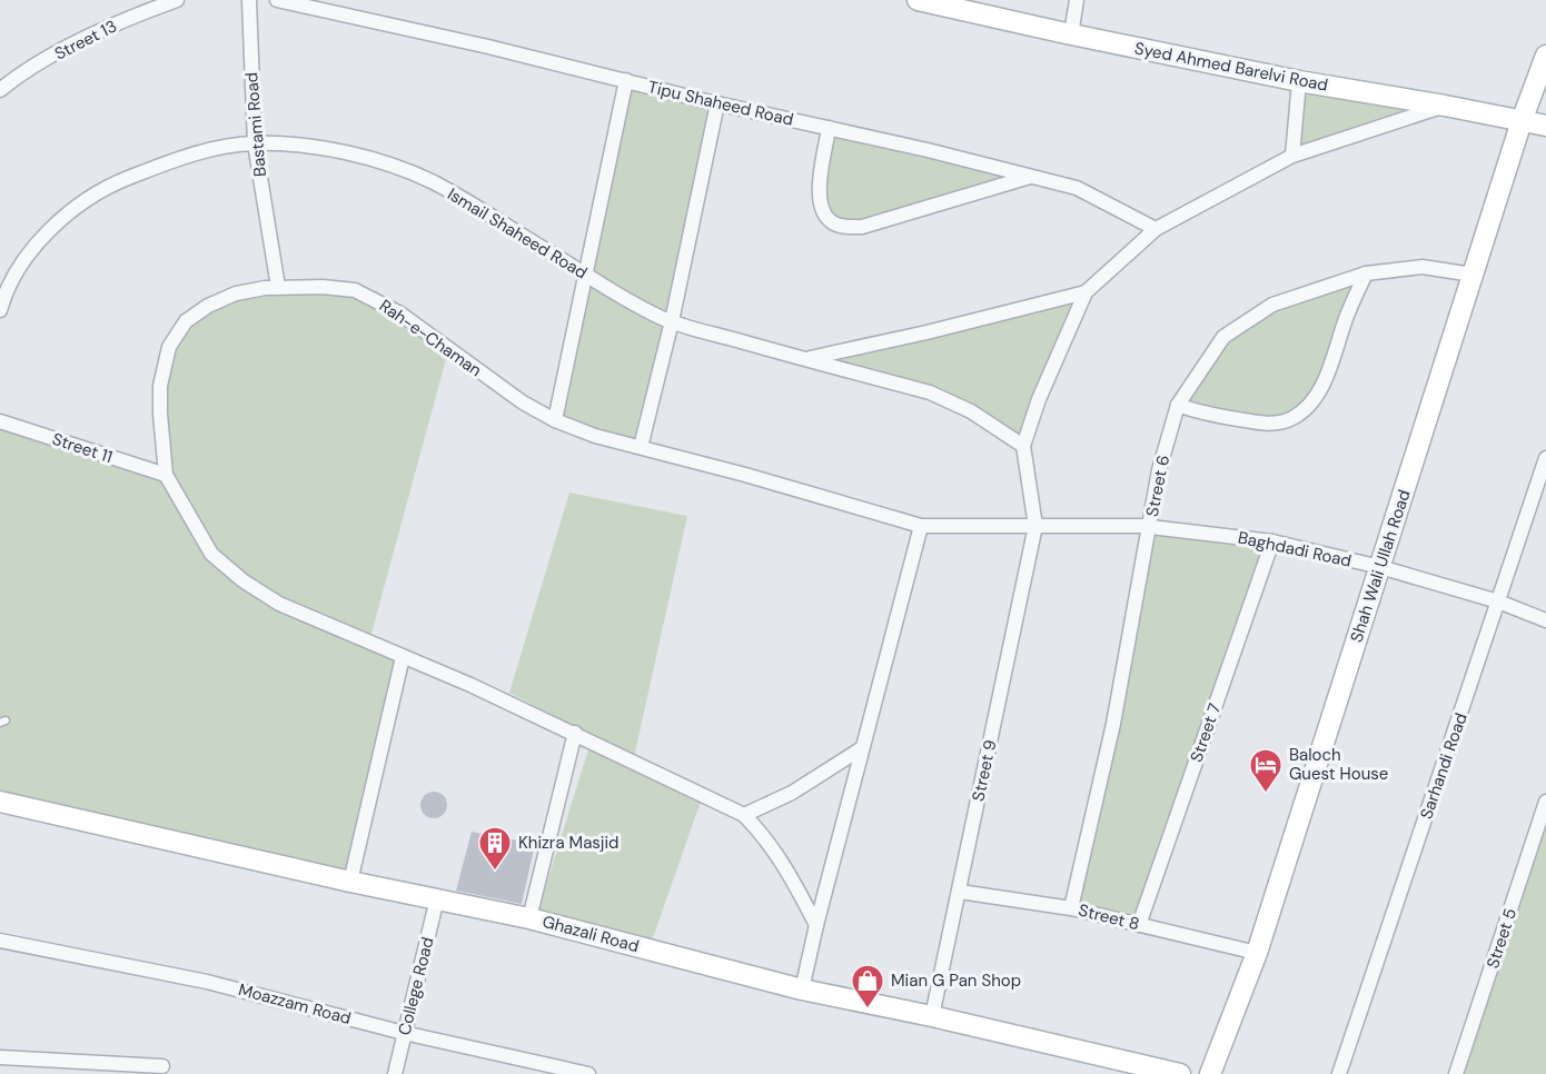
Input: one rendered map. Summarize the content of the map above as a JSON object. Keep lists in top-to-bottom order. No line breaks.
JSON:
{"streets":{"main road":["Syed Ahmed Barelvi Road","Shah Wali Ullah Road","Ghazali Road"],"street":["Street 13","Tipu Shaheed Road","Bastami Road","Ismail Shaheed Road","Rah-e-Chaman","Street 11","Street 6","Baghdadi Road","Street 7","Sarhandi Road","Street 9","Street 8","Street 5","College Road","Moazzam Road"]},"crossings":[["Syed Ahmed Barelvi Road","Shah Wali Ullah Road"],["Bastami Road","Ismail Shaheed Road"],["Bastami Road","Rah-e-Chaman"],["Rah-e-Chaman","Street 11"],["Rah-e-Chaman","Baghdadi Road"],["Rah-e-Chaman","Street 9"],["Street 6","Baghdadi Road"],["Street 6","Shah Wali Ullah Road"],["Street 6","Street 8"],["Baghdadi Road","Shah Wali Ullah Road"],["Baghdadi Road","Street 7"],["Baghdadi Road","Sarhandi Road"],["Baghdadi Road","Street 9"],["Shah Wali Ullah Road","Street 8"],["Street 7","Street 8"],["Street 9","Street 8"],["Street 9","Ghazali Road"],["Ghazali Road","College Road"],["College Road","Moazzam Road"]],"places":{"hotel":["Baloch Guest House"],"building":["Khizra Masjid"],"shop":["Mian G Pan Shop"]}}
